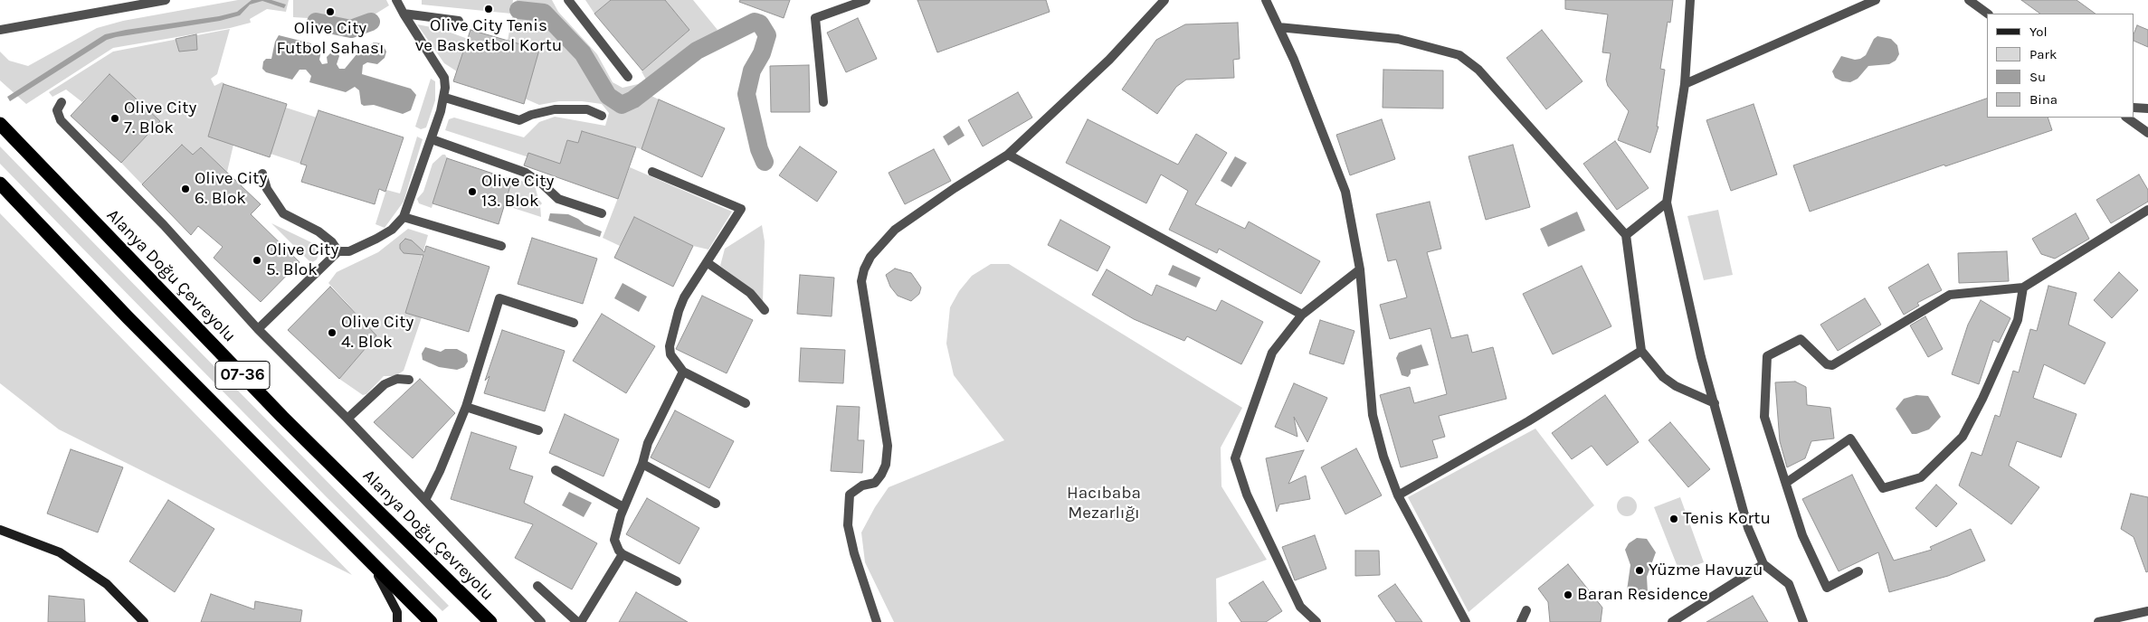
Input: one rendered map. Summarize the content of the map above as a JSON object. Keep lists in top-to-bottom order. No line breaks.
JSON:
{"streets":{"highway":["Alanya Doğu Çevreyolu","07-36"]},"parks":["Hacıbaba Mezarlığı"],"places":["Olive City Tenis ve Basketbol Kortu","Olive City Futbol Sahası","Olive City 7. Blok","Olive City 6. Blok","Olive City 13. Blok","Olive City 5. Blok","Olive City 4. Blok","Tenis Kortu","Yüzme Havuzu","Baran Residence"],"legend":["Yol","Park","Su","Bina"]}
